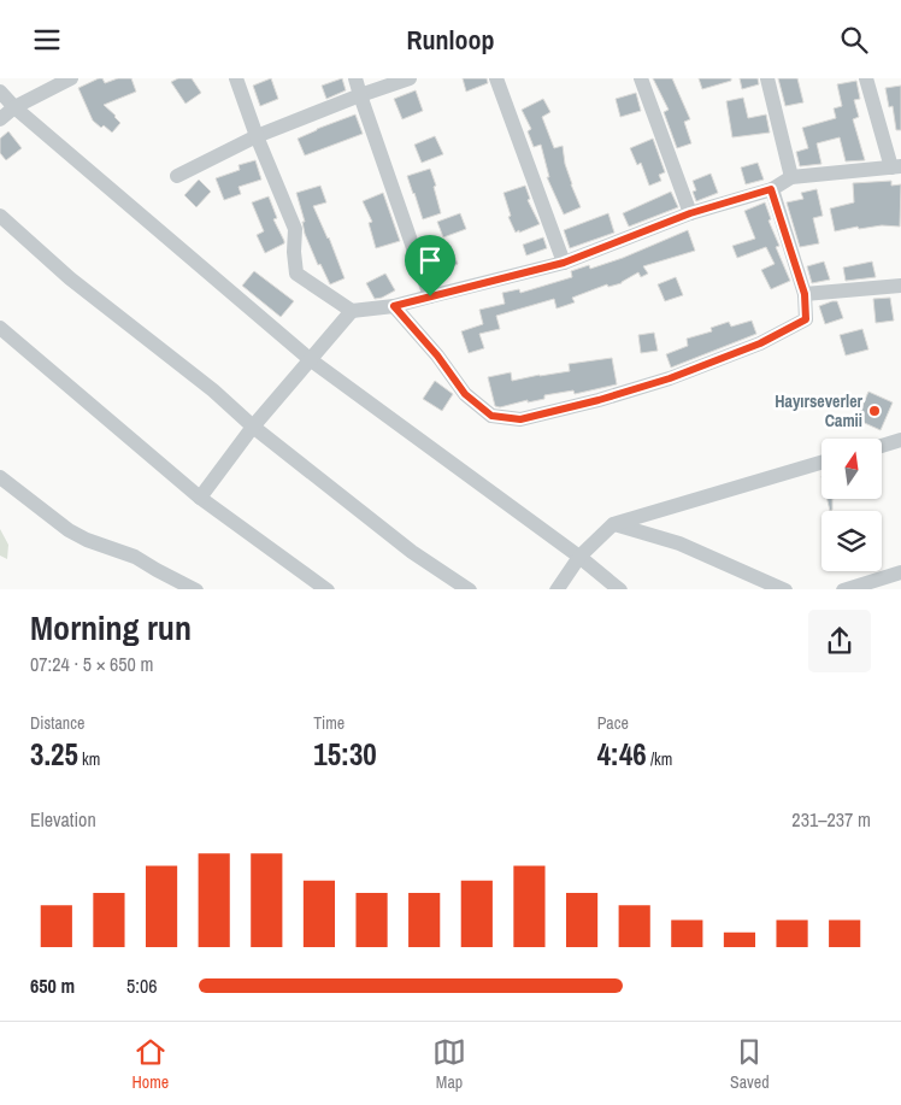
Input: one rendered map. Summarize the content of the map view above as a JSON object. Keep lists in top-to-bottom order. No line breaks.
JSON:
{"places":["Hayırseverler Camii"],"north":"top","page":{"header":"Runloop","heading":["Morning run","07:24 · 5 × 650 m"],"stats":[["Distance","3.25 km"],["Time","15:30"],["Pace","4:46 /km"]],"chart":["Elevation","231–237 m"],"list":[{"name":"650 m","note":"5:06"}],"tabs":["Home","Map","Saved"]}}
